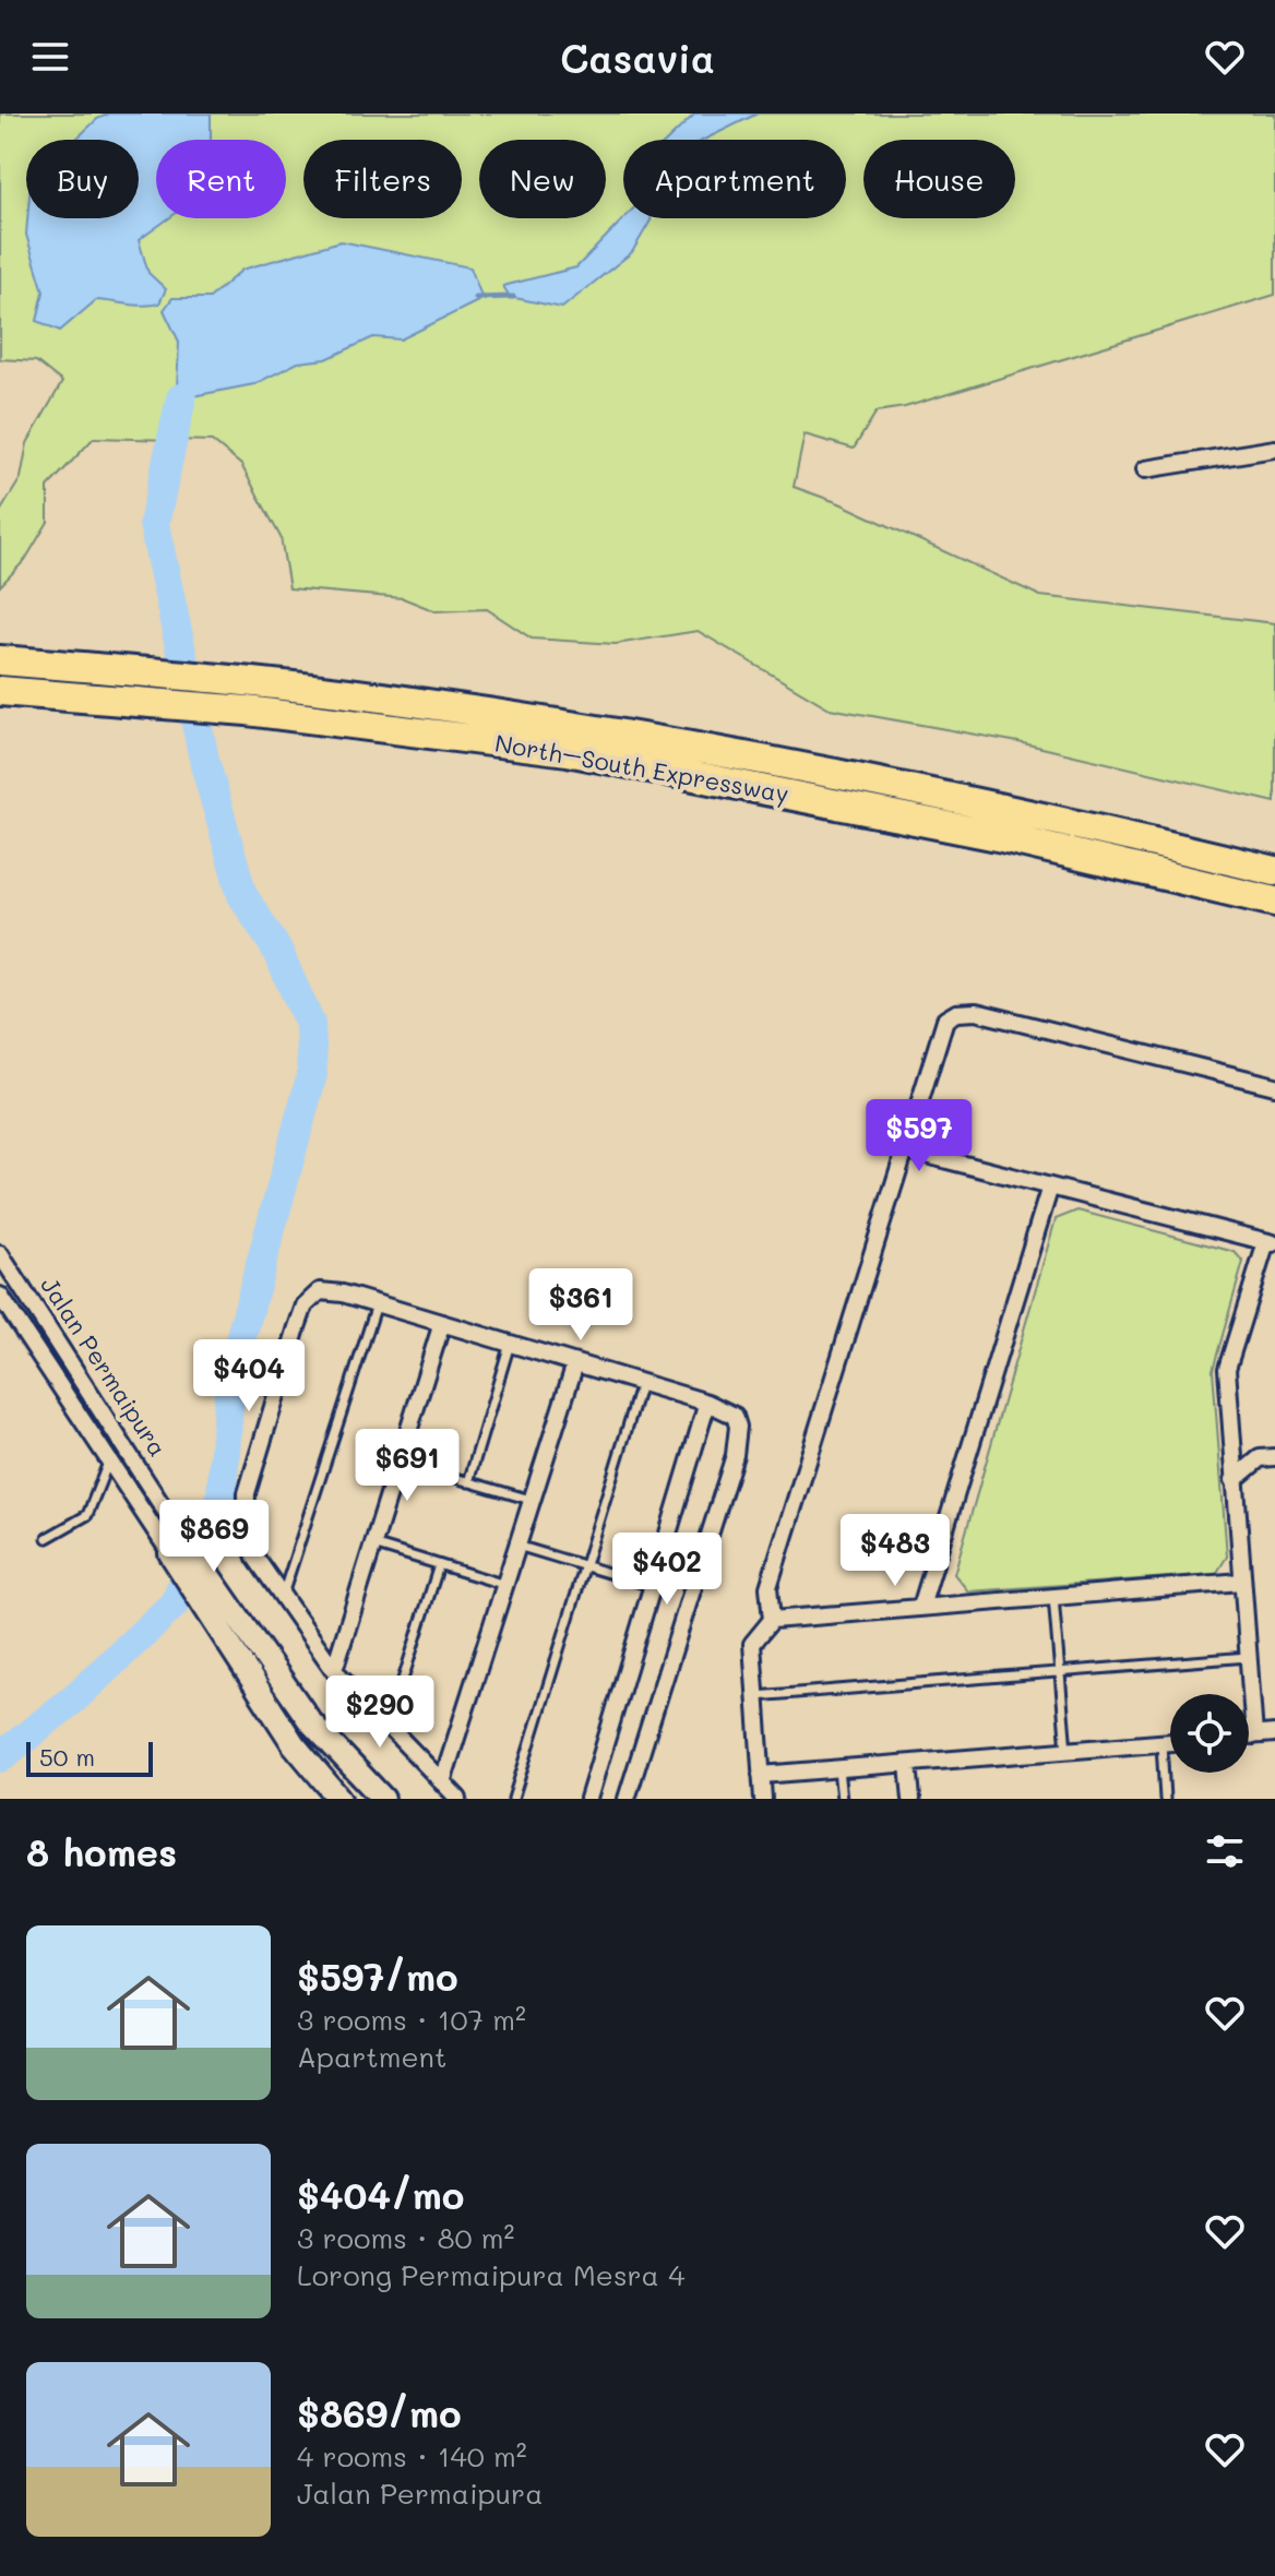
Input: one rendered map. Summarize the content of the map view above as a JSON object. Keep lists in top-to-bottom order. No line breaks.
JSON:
{"streets":{"highway":["North–South Expressway"],"main road":["Jalan Permaipura"]},"scale_bar":"50 m","page":{"header":"Casavia","chip":["Buy","Rent","Filters","New","Apartment","House"],"price":["$597","$361","$404","$691","$869","$483","$402","$290"],"scale":"50 m","heading":"8 homes","list":[{"name":"$597/mo","note":"3 rooms · 107 m² · Apartment"},{"name":"$404/mo","note":"3 rooms · 80 m² · Lorong Permaipura Mesra 4"},{"name":"$869/mo","note":"4 rooms · 140 m² · Jalan Permaipura"}]}}
